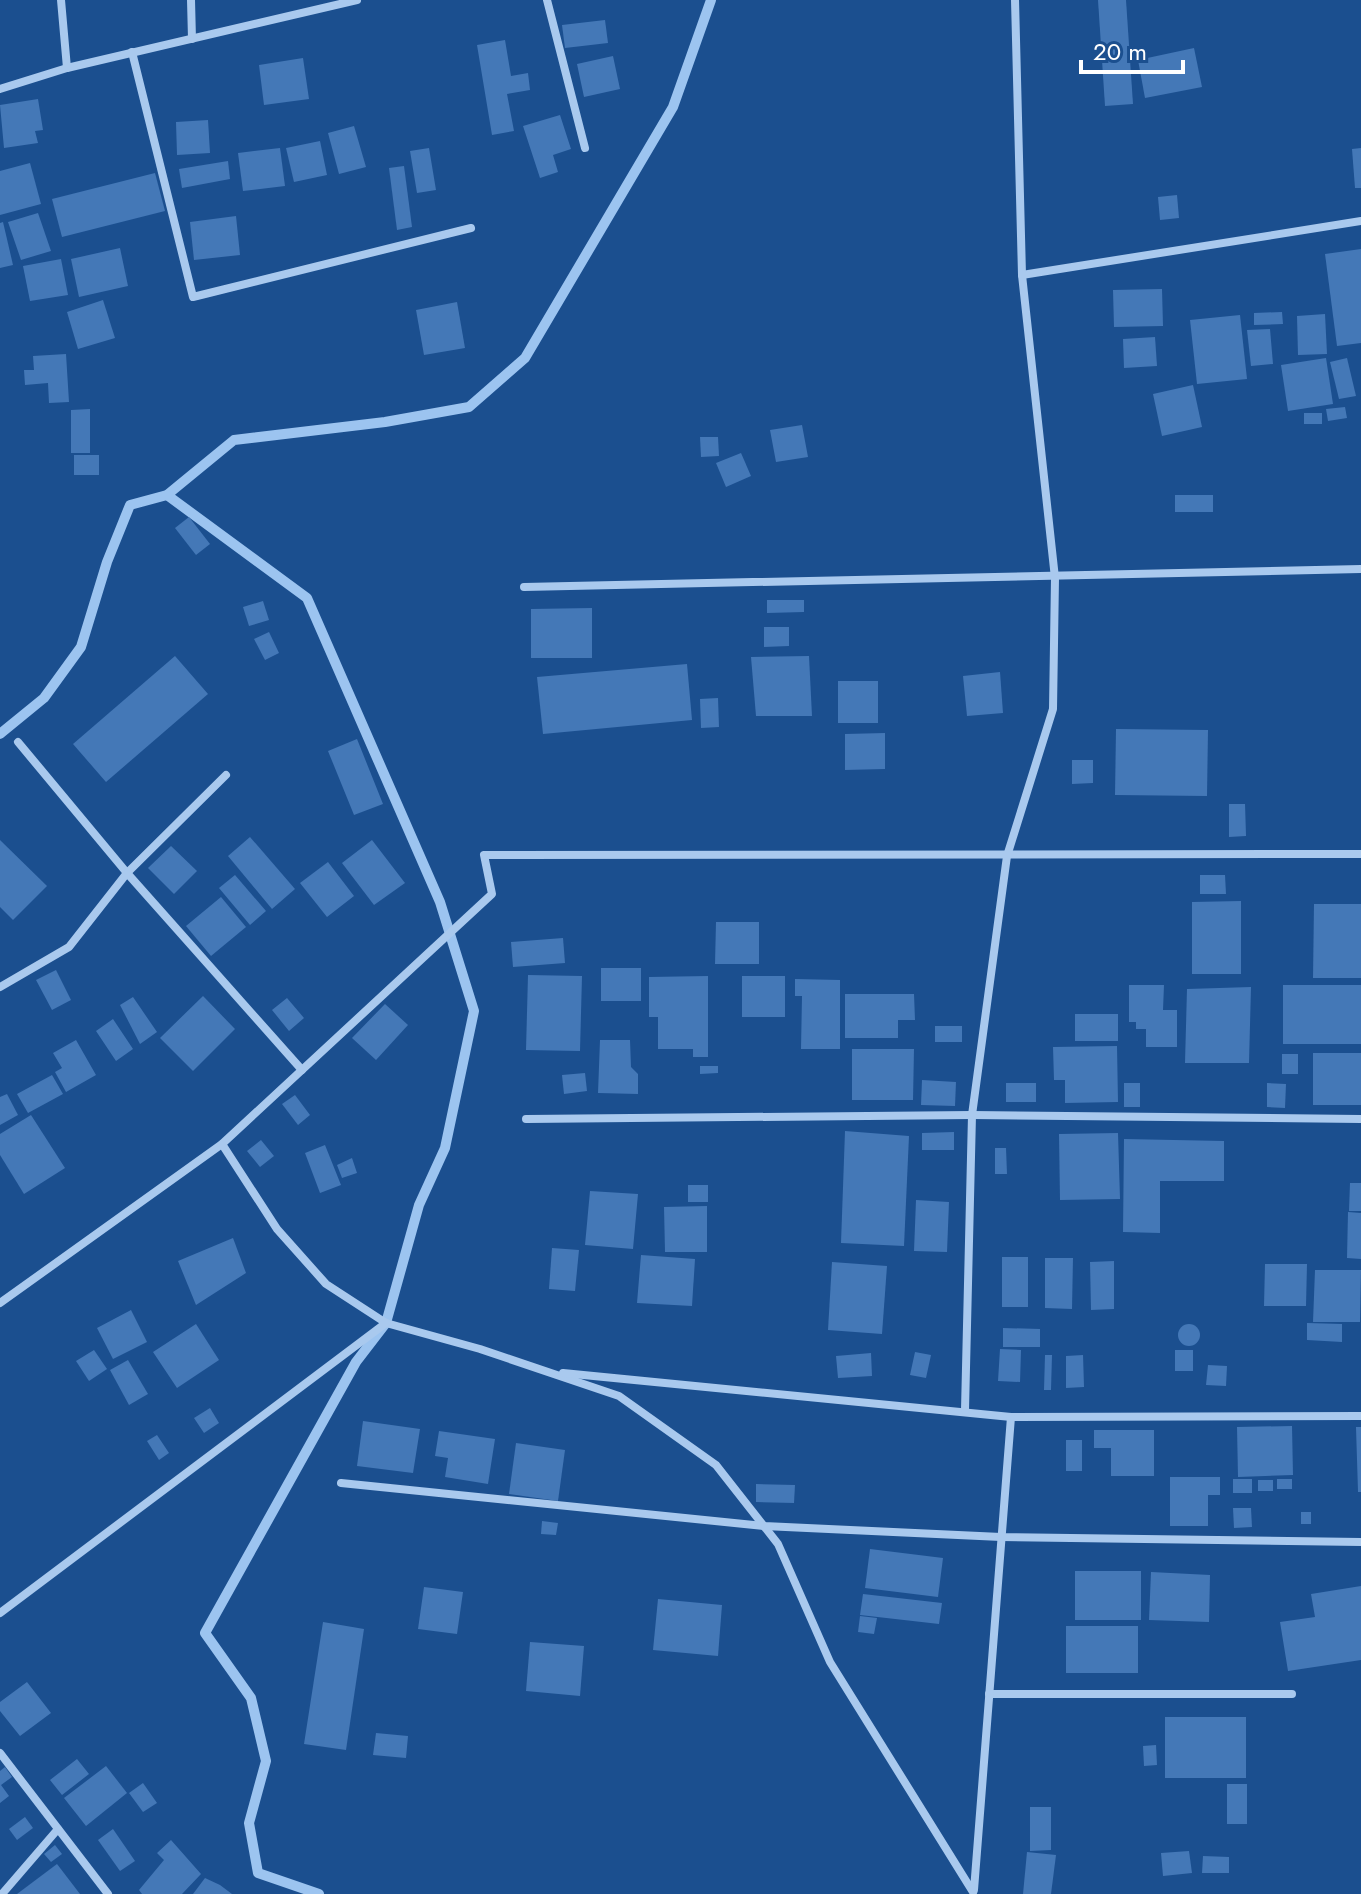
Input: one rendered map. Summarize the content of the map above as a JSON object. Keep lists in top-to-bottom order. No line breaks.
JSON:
{"scale_bar":"20 m"}
